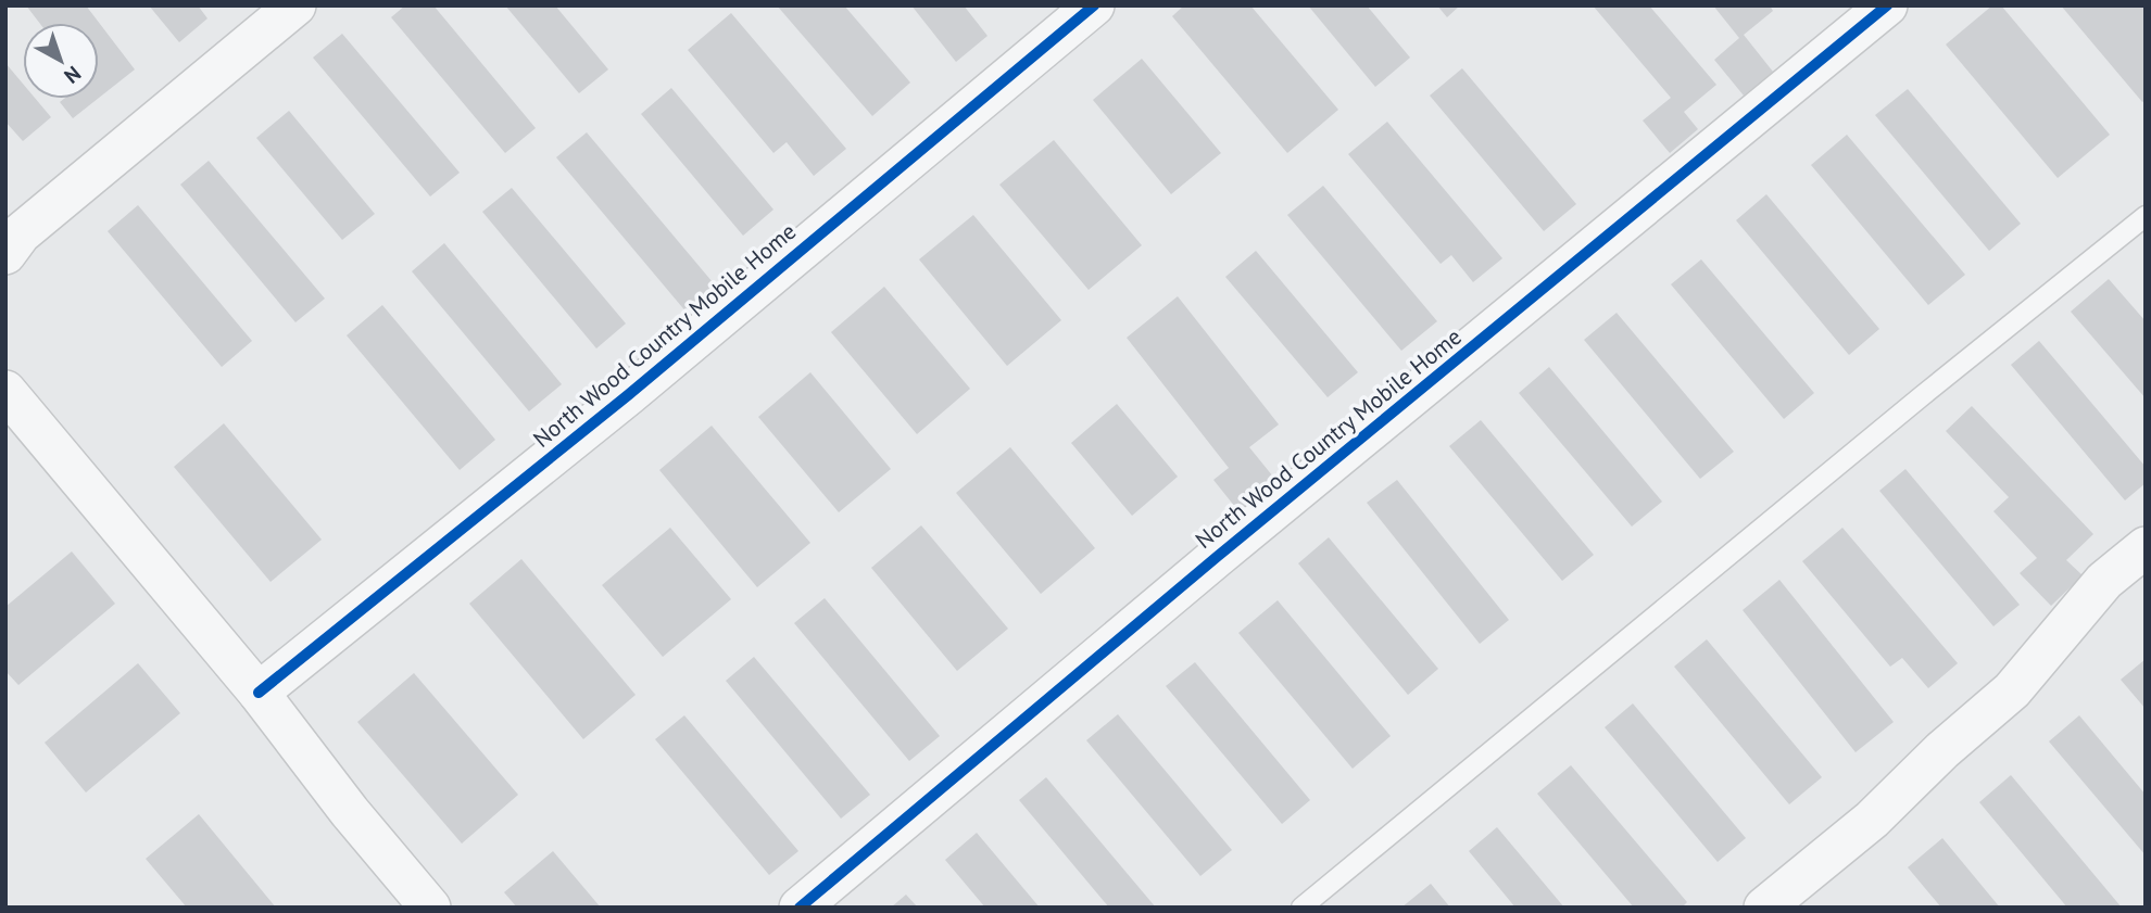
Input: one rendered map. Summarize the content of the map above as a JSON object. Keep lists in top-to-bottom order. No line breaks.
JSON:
{"streets":{"street":["North Wood Country Mobile Home"]},"north":"bottom right"}
